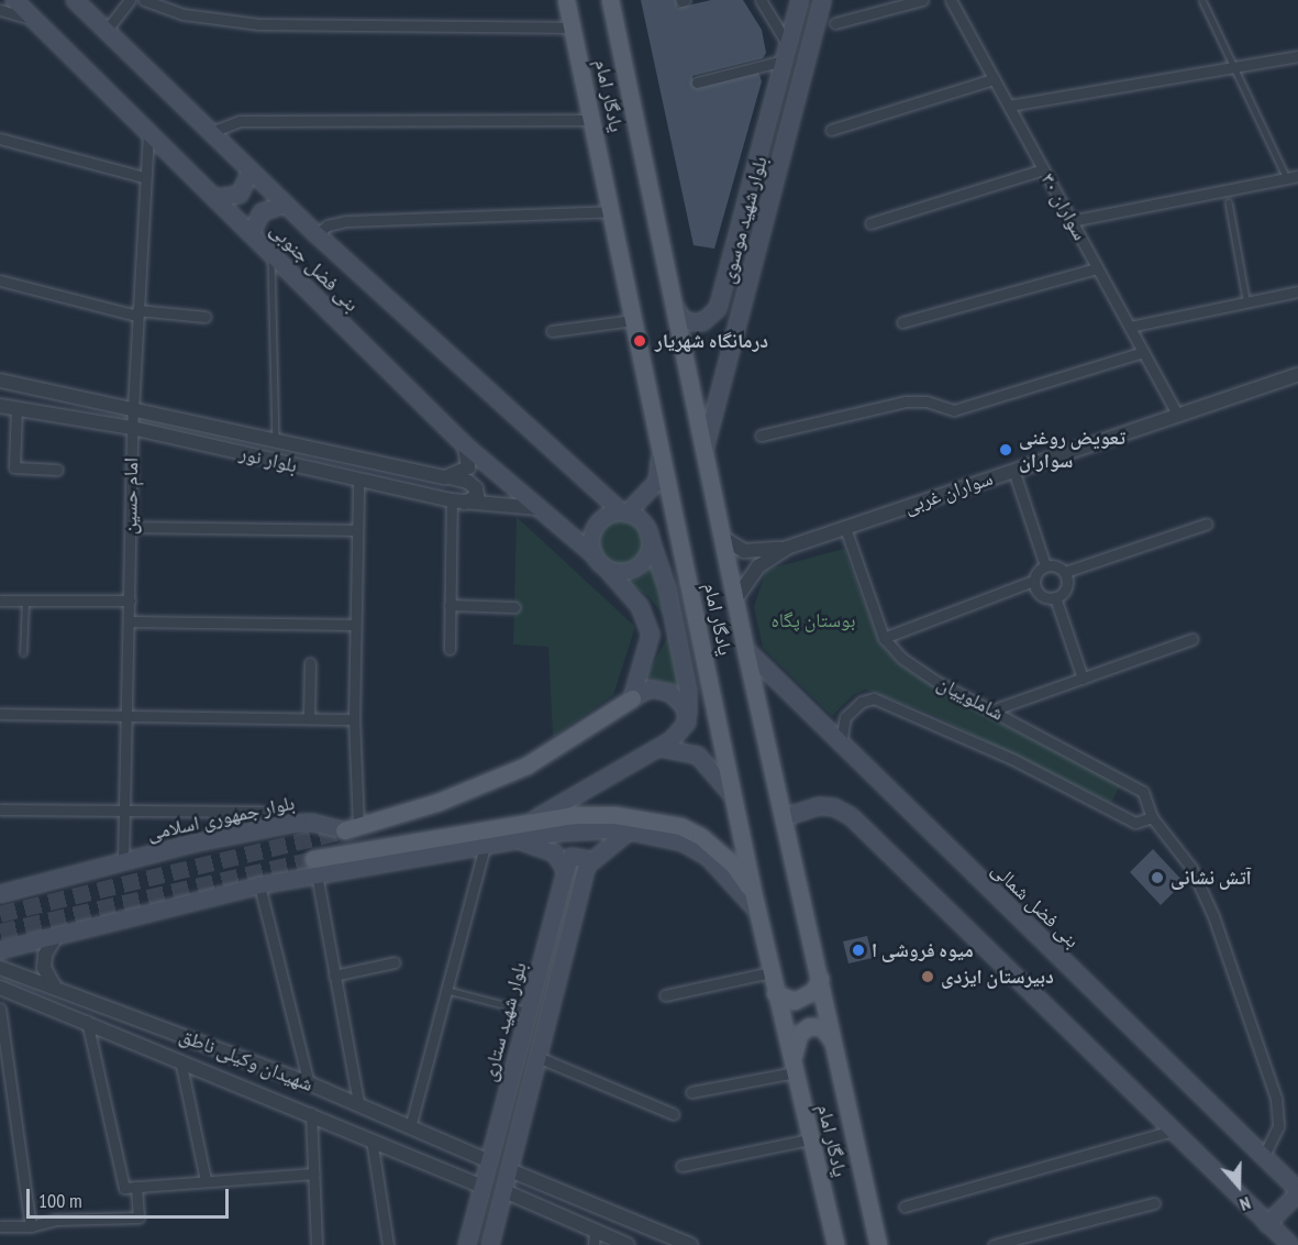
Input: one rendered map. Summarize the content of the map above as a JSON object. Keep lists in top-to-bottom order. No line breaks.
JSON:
{"streets":{"main road":["یادگار امام","بلوار شهید موسوی","بنی فضل جنوبی","بلوار جمهوری اسلامی","بنی فضل شمالی","بلوار شهید ستاری"],"street":["سواران ۳۰","بلوار نور","سواران غربی","امام حسین","شاملوییان","شهیدان وکیلی ناطق"]},"crossings":[["یادگار امام","بلوار شهید موسوی"],["یادگار امام","بنی فضل شمالی"],["سواران ۳۰","سواران غربی"],["بنی فضل جنوبی","بلوار نور"],["بنی فضل جنوبی","امام حسین"],["بلوار نور","امام حسین"],["سواران غربی","شاملوییان"],["امام حسین","بلوار جمهوری اسلامی"],["شاملوییان","بنی فضل شمالی"],["بلوار شهید ستاری","شهیدان وکیلی ناطق"]],"parks":["بوستان پگاه"],"places":["درمانگاه شهریار","تعویض روغنی سواران","آتش نشانی","میوه فروشی ا","دبیرستان ایزدی"],"scale_bar":"100 m","north":"bottom"}
